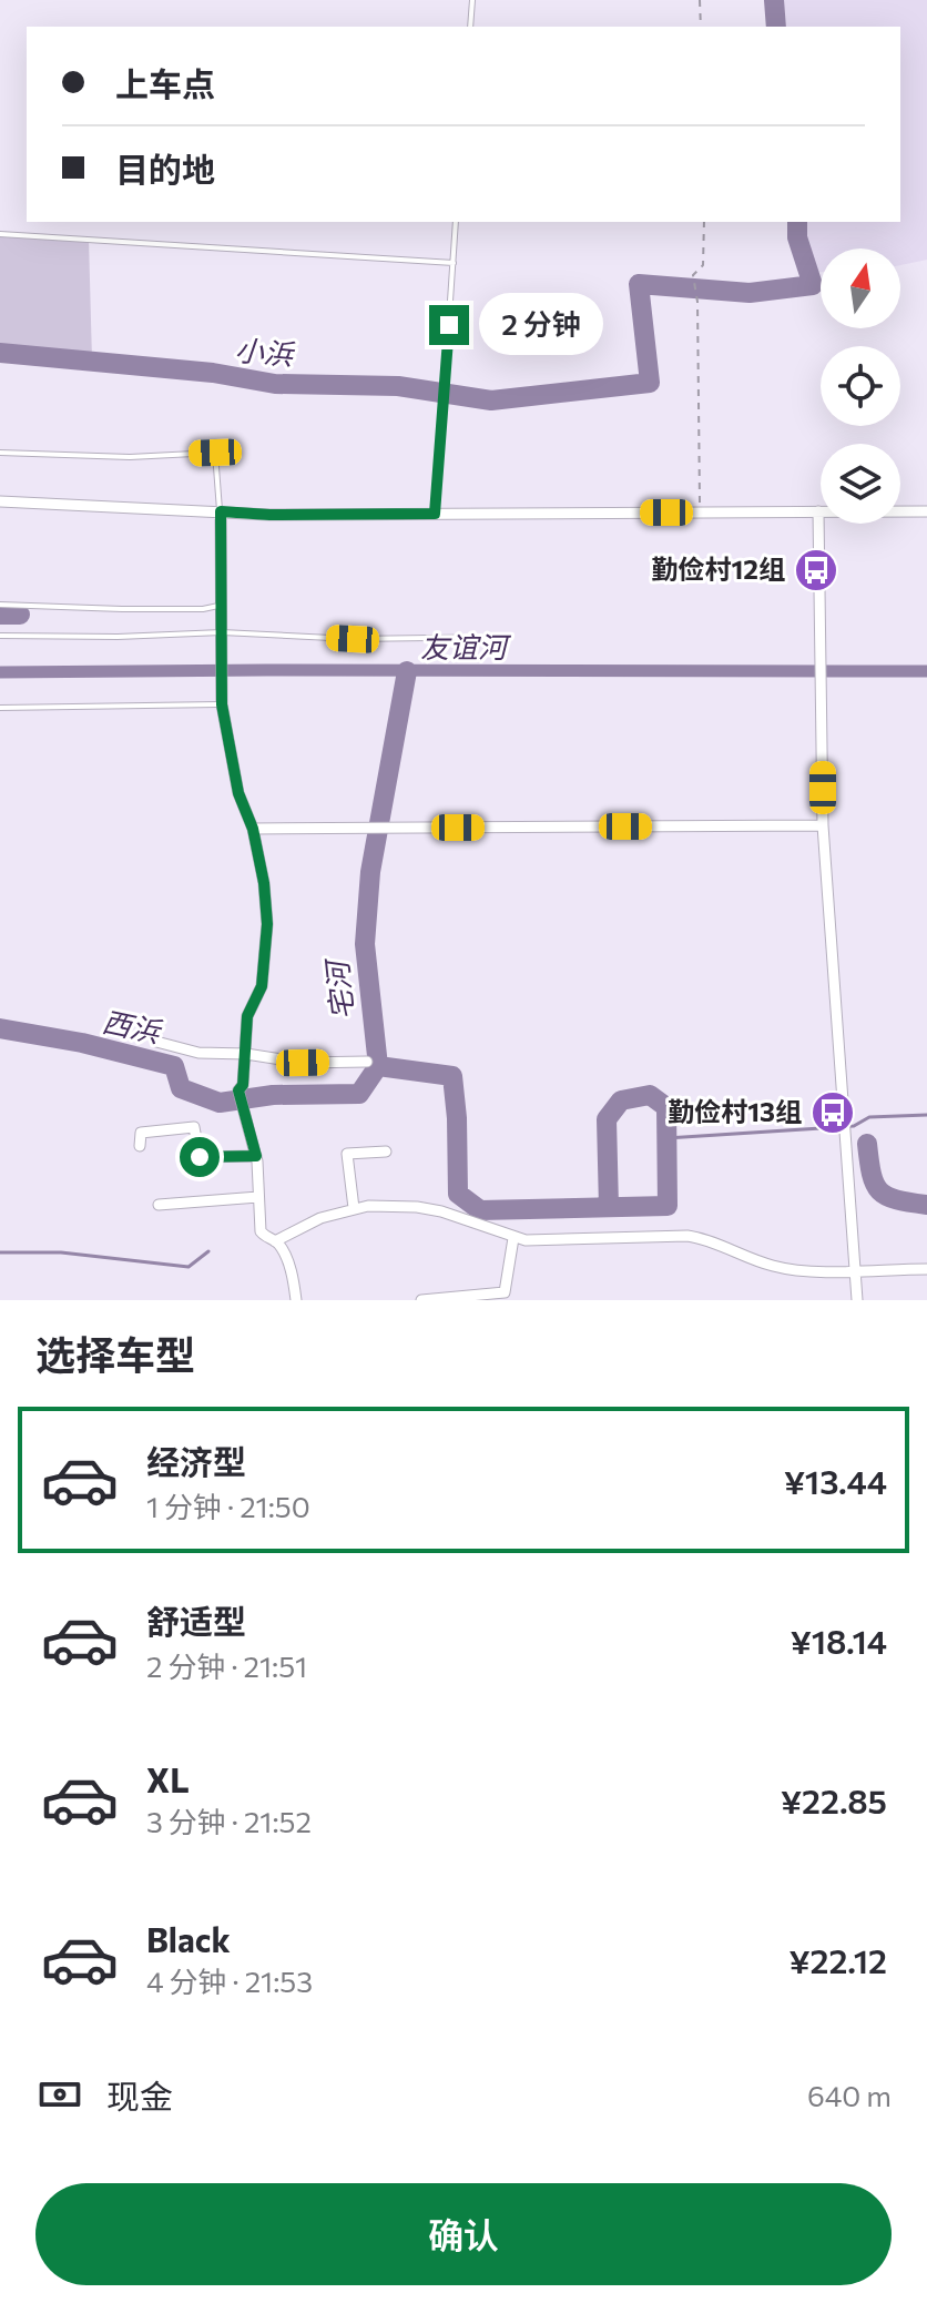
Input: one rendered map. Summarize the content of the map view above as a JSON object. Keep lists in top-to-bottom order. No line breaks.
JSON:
{"water":["小浜","友谊河","宅河","西浜"],"places":{"bus stop":["勤俭村12组","勤俭村13组"]},"north":"top","page":{"banner":["上车点","目的地"],"bubble":"2 分钟","heading":"选择车型","list":[{"name":"经济型","note":"1 分钟 · 21:50","value":"¥13.44"},{"name":"舒适型","note":"2 分钟 · 21:51","value":"¥18.14"},{"name":"XL","note":"3 分钟 · 21:52","value":"¥22.85"},{"name":"Black","note":"4 分钟 · 21:53","value":"¥22.12"}],"pay":["现金","640 m"],"buttons":"确认"}}
